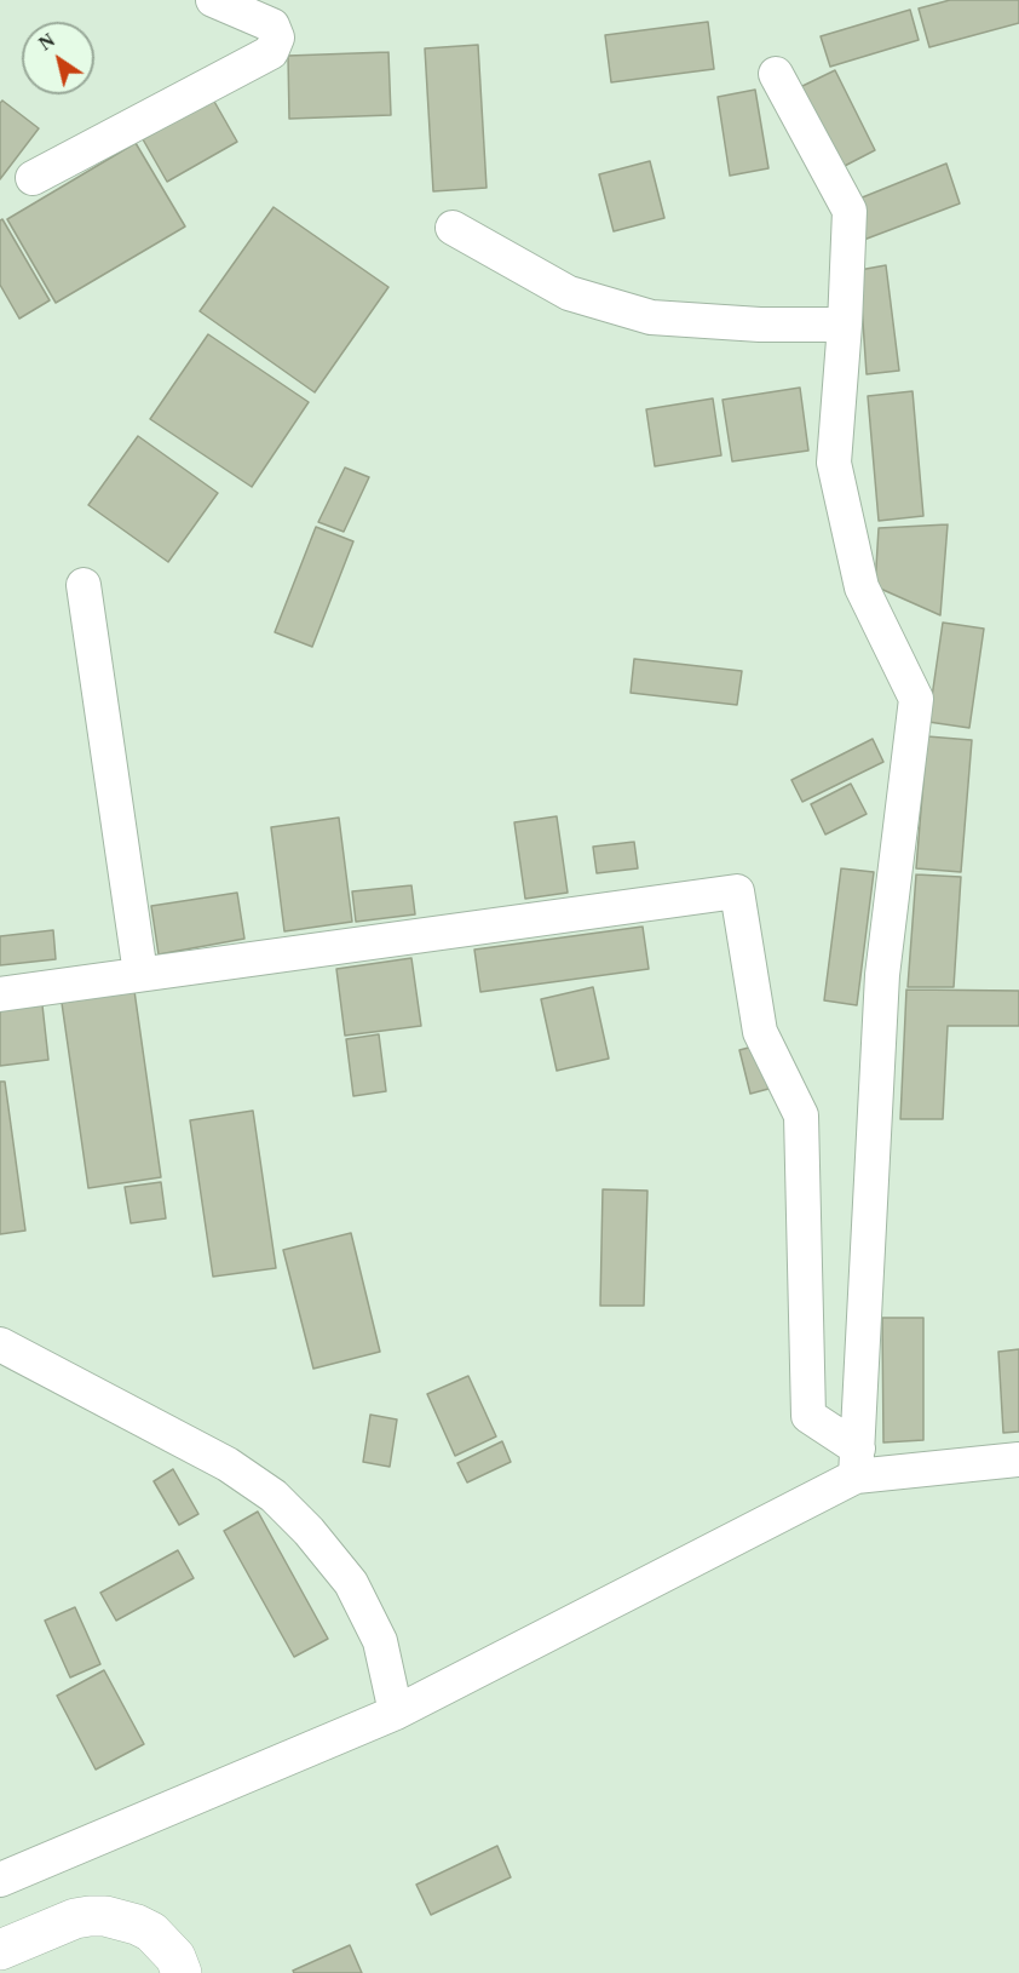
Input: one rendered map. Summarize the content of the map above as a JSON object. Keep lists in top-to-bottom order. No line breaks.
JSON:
{"north":"top left"}
